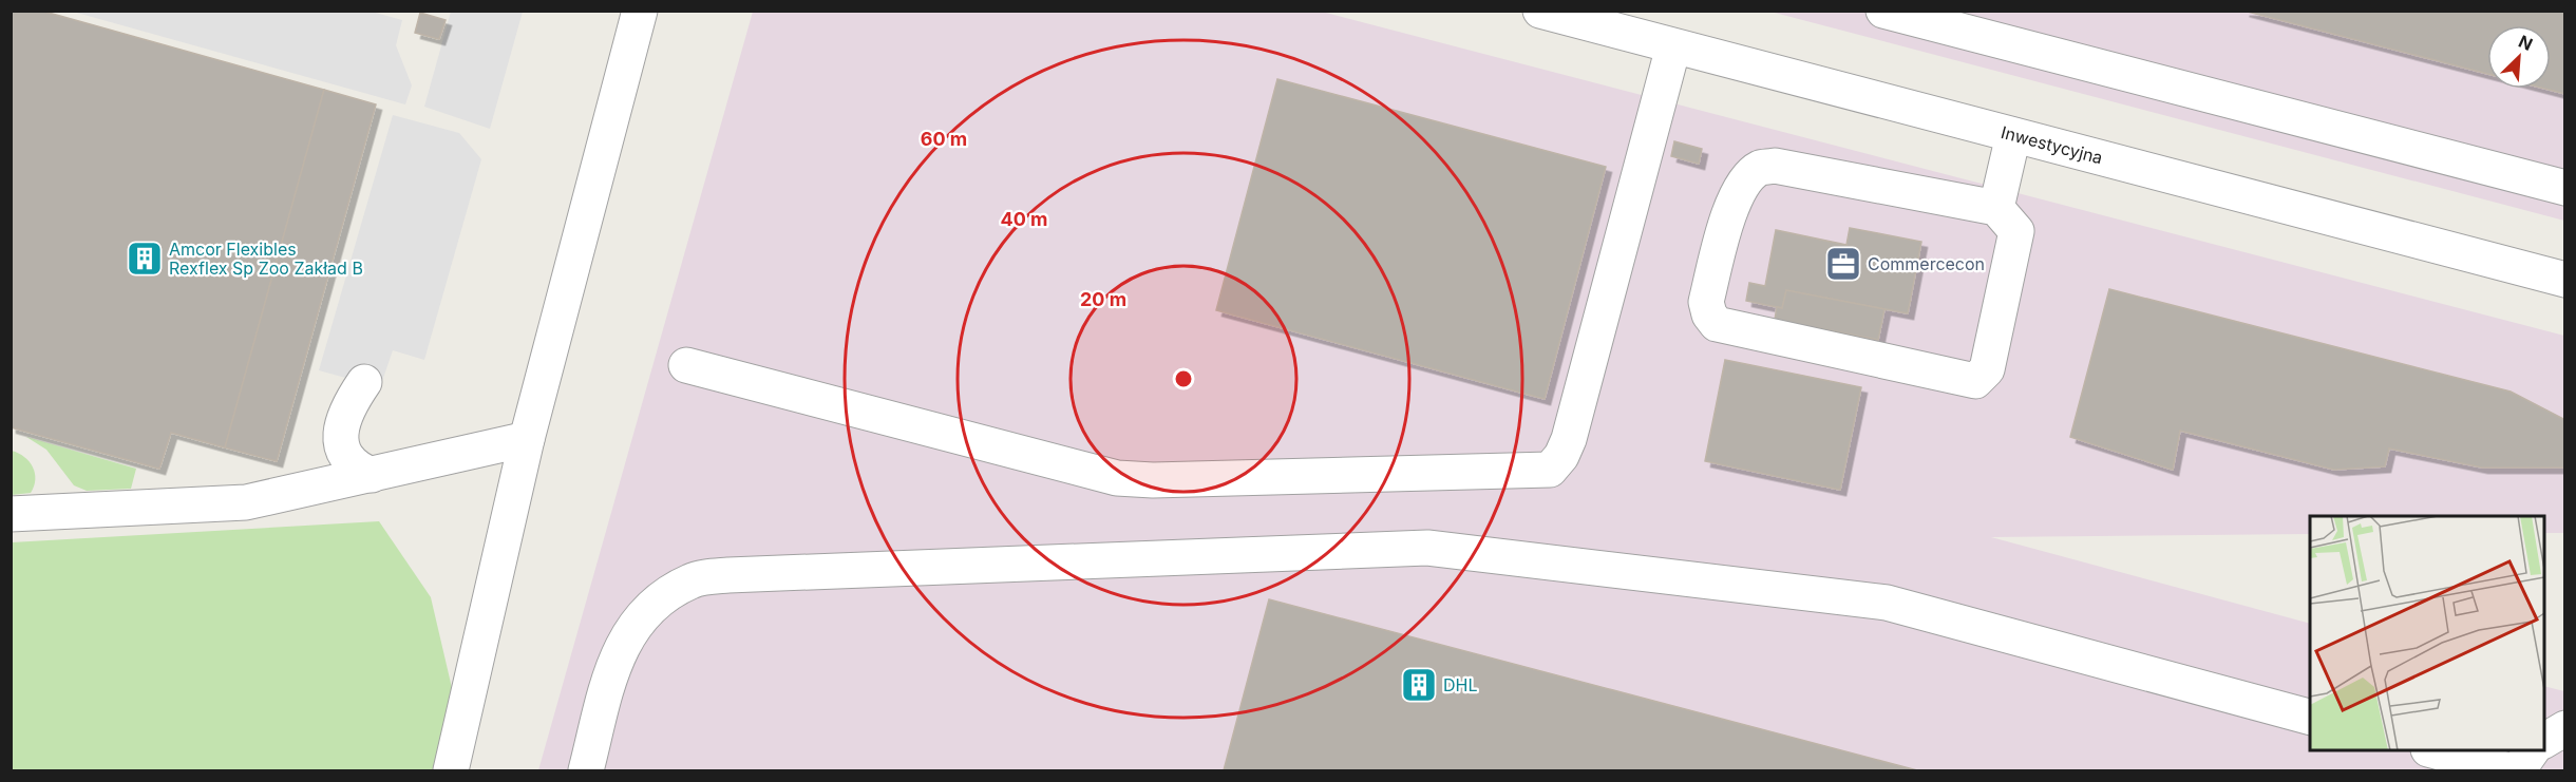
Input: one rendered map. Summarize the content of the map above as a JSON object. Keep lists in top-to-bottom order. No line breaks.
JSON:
{"streets":{"street":["Inwestycyjna"]},"places":{"building":["Amcor Flexibles Rexflex Sp Zoo Zakład B","DHL"],"office":["Commercecon"]},"north":"top right","rings":["60 m","40 m","20 m"]}
